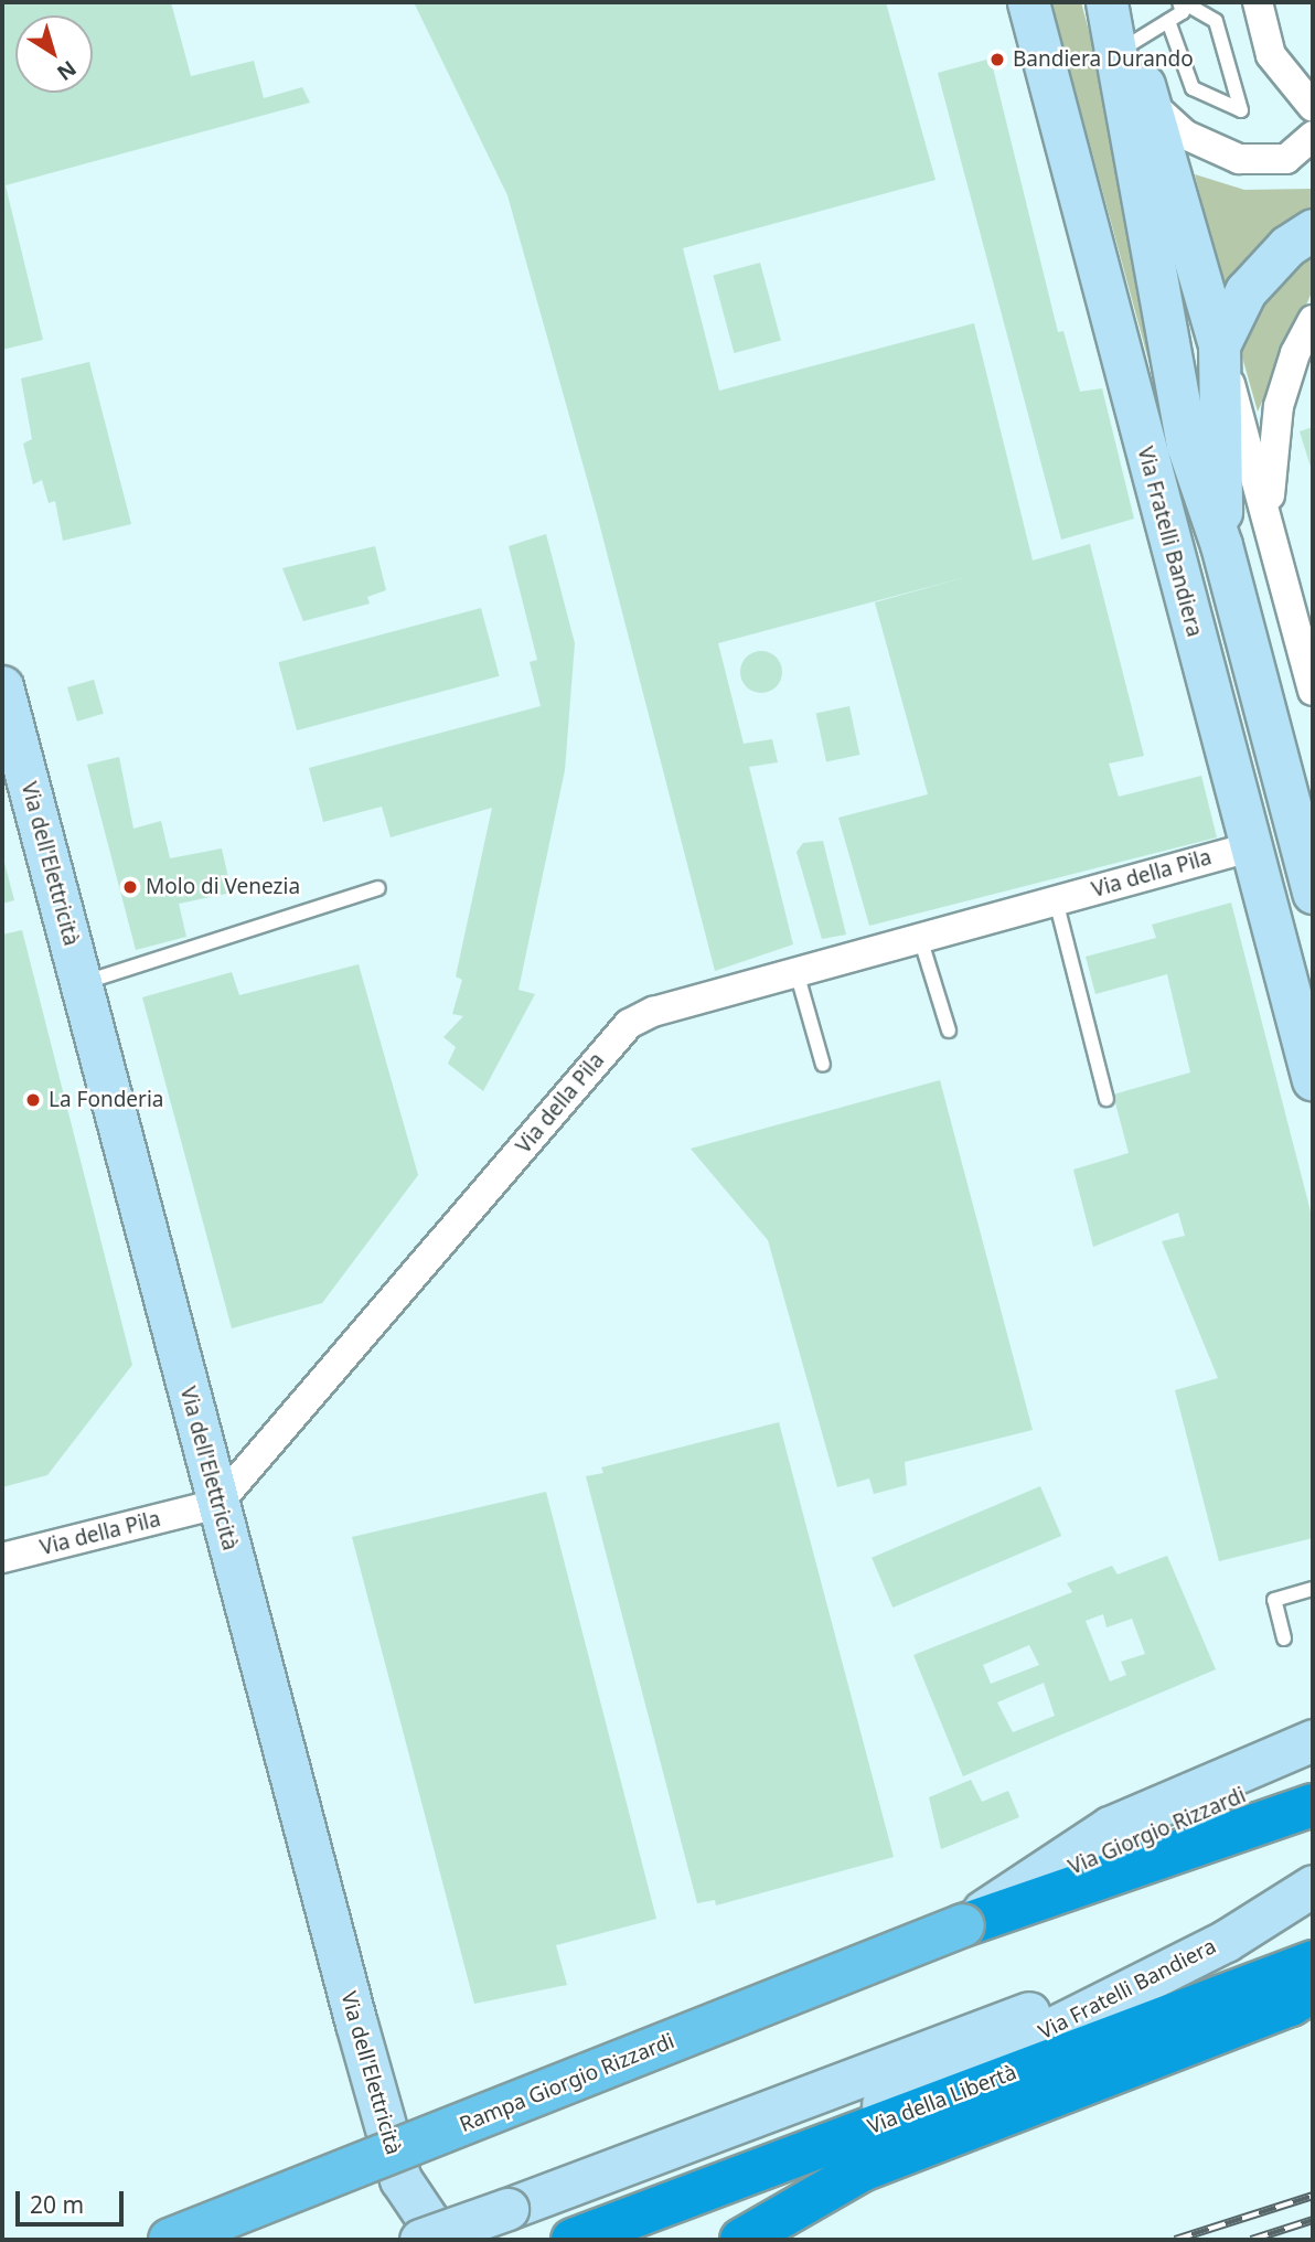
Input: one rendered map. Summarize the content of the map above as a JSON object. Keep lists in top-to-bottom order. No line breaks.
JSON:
{"streets":{"highway":["Via della Libertà"],"main road":["Via Fratelli Bandiera","Via dell'Elettricità","Via Giorgio Rizzardi","Rampa Giorgio Rizzardi"],"street":["Via della Pila"]},"crossings":[["Via Fratelli Bandiera","Via della Pila"],["Via Fratelli Bandiera","Via della Libertà"],["Via dell'Elettricità","Via della Pila"],["Via Giorgio Rizzardi","Rampa Giorgio Rizzardi"]],"places":["Bandiera Durando","Molo di Venezia","La Fonderia"],"scale_bar":"20 m","north":"bottom right"}
